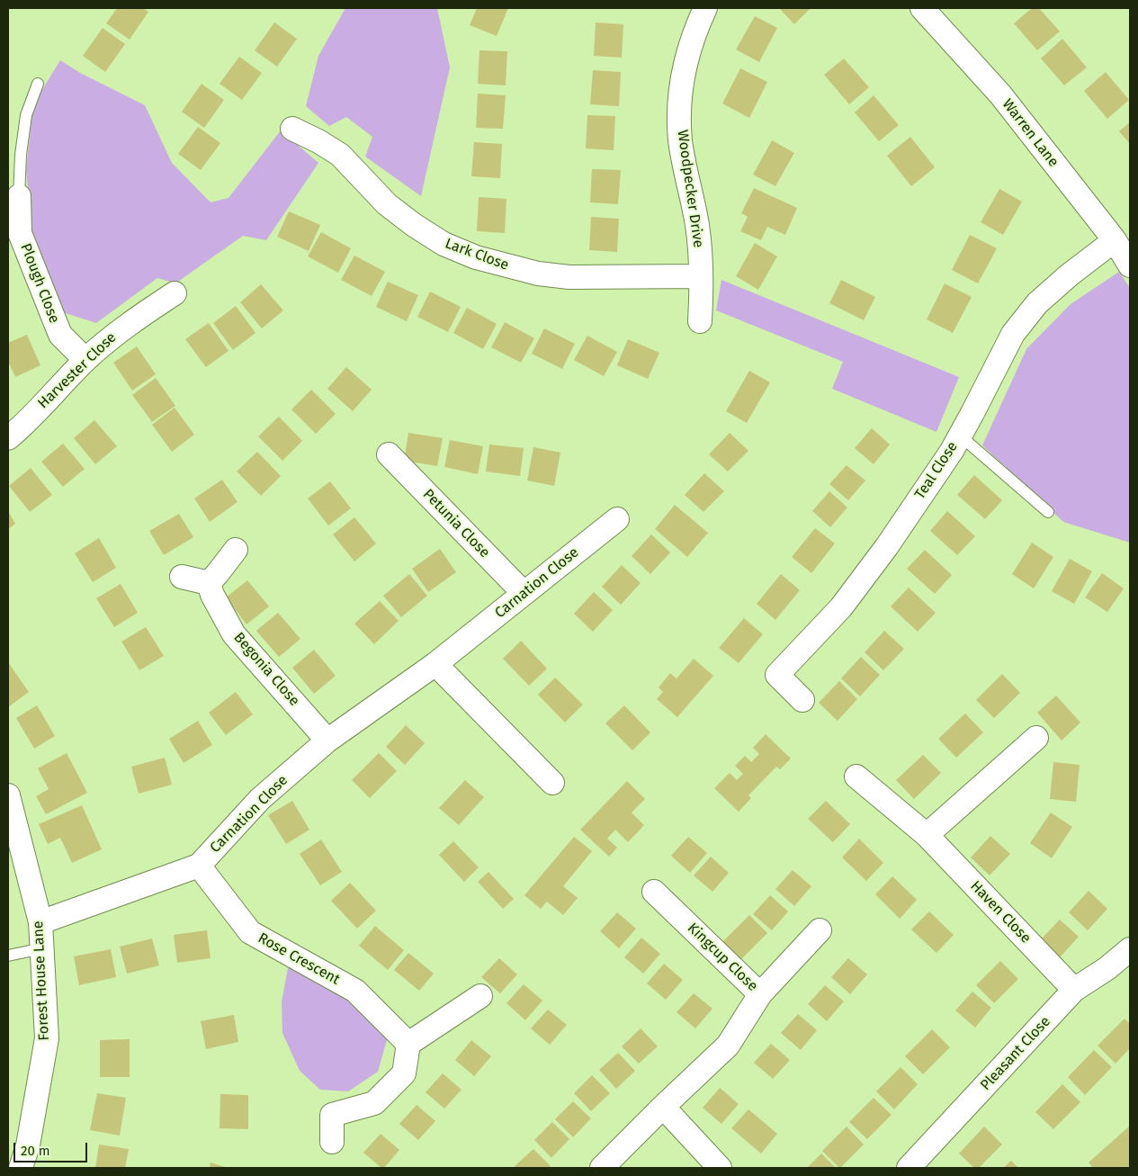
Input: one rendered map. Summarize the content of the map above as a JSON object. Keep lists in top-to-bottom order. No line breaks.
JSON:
{"streets":{"street":["Warren Lane","Woodpecker Drive","Lark Close","Plough Close","Harvester Close","Teal Close","Petunia Close","Carnation Close","Begonia Close","Haven Close","Kingcup Close","Rose Crescent","Forest House Lane","Pleasant Close"]},"crossings":[["Warren Lane","Teal Close"],["Woodpecker Drive","Lark Close"],["Plough Close","Harvester Close"],["Petunia Close","Carnation Close"],["Carnation Close","Begonia Close"],["Carnation Close","Rose Crescent"],["Carnation Close","Forest House Lane"],["Haven Close","Pleasant Close"]],"scale_bar":"20 m"}
